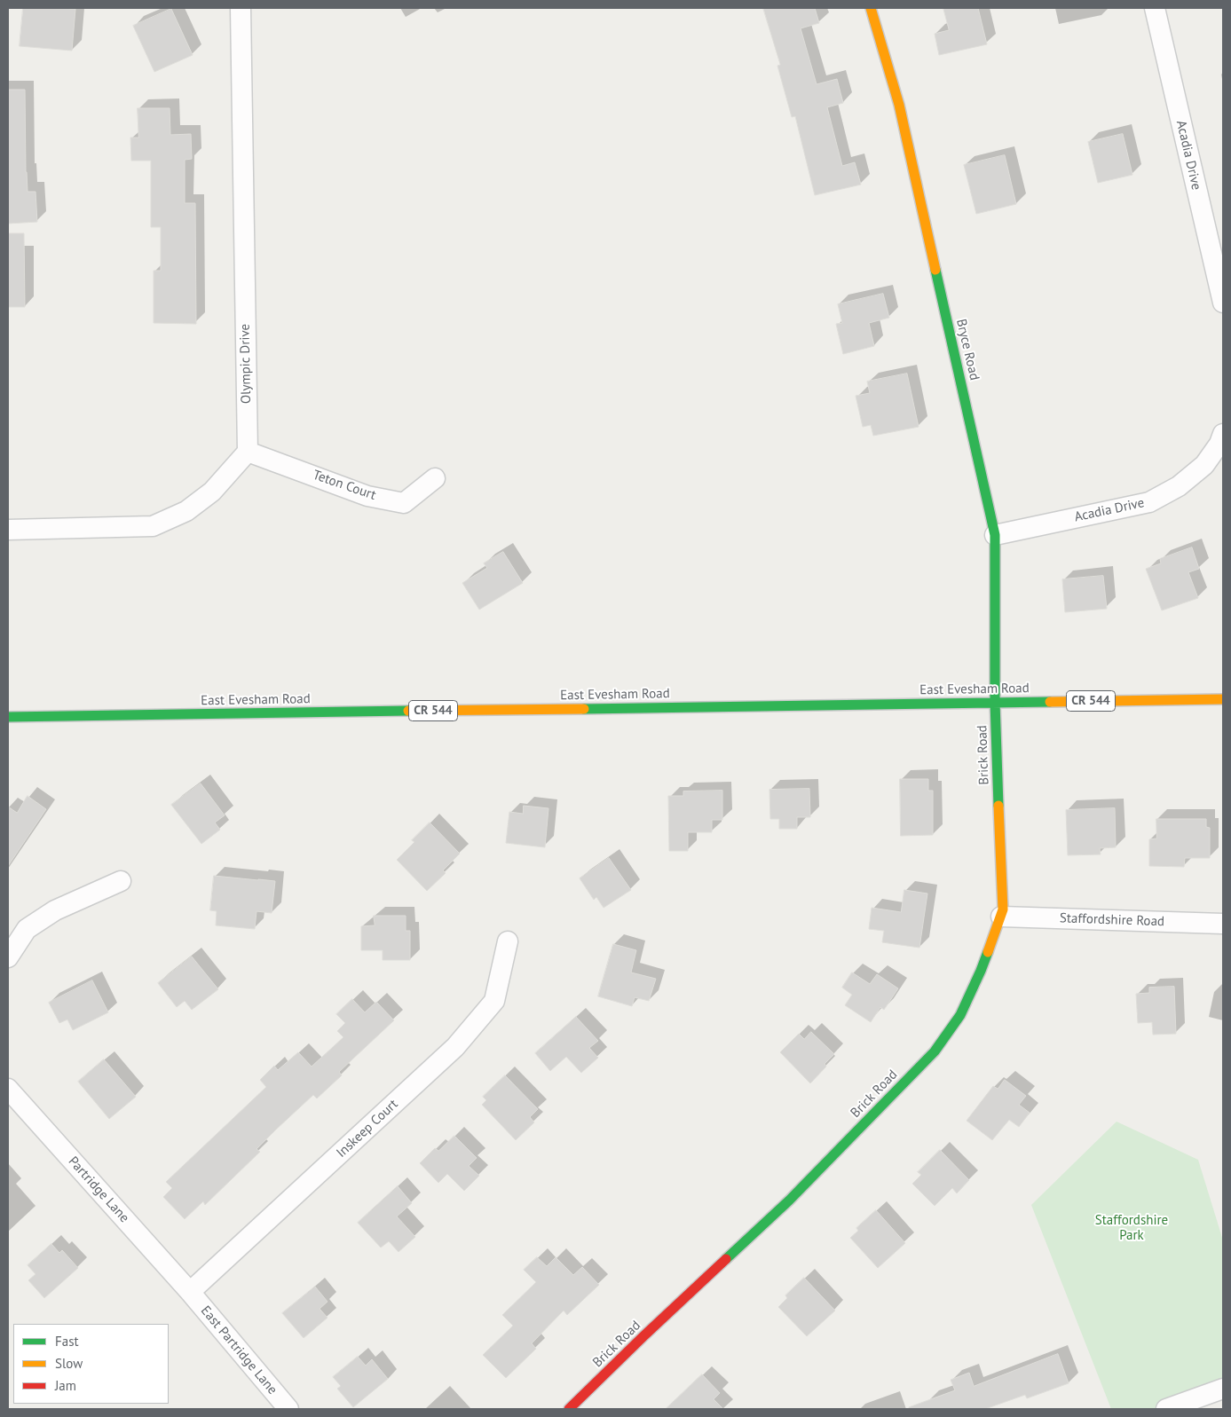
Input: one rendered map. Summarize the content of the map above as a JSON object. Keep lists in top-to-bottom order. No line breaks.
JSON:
{"streets":{"street":["Acadia Drive","Bryce Road","Olympic Drive","Teton Court","East Evesham Road","CR 544","Brick Road","Staffordshire Road","Inskeep Court","Partridge Lane","East Partridge Lane"]},"crossings":[["Acadia Drive","Bryce Road"],["Bryce Road","East Evesham Road"],["Bryce Road","Brick Road"],["Olympic Drive","Teton Court"],["East Evesham Road","Brick Road"],["Brick Road","Staffordshire Road"],["Inskeep Court","Partridge Lane"],["Inskeep Court","East Partridge Lane"],["Partridge Lane","East Partridge Lane"]],"parks":["Staffordshire Park"],"legend":["Fast","Slow","Jam"]}
